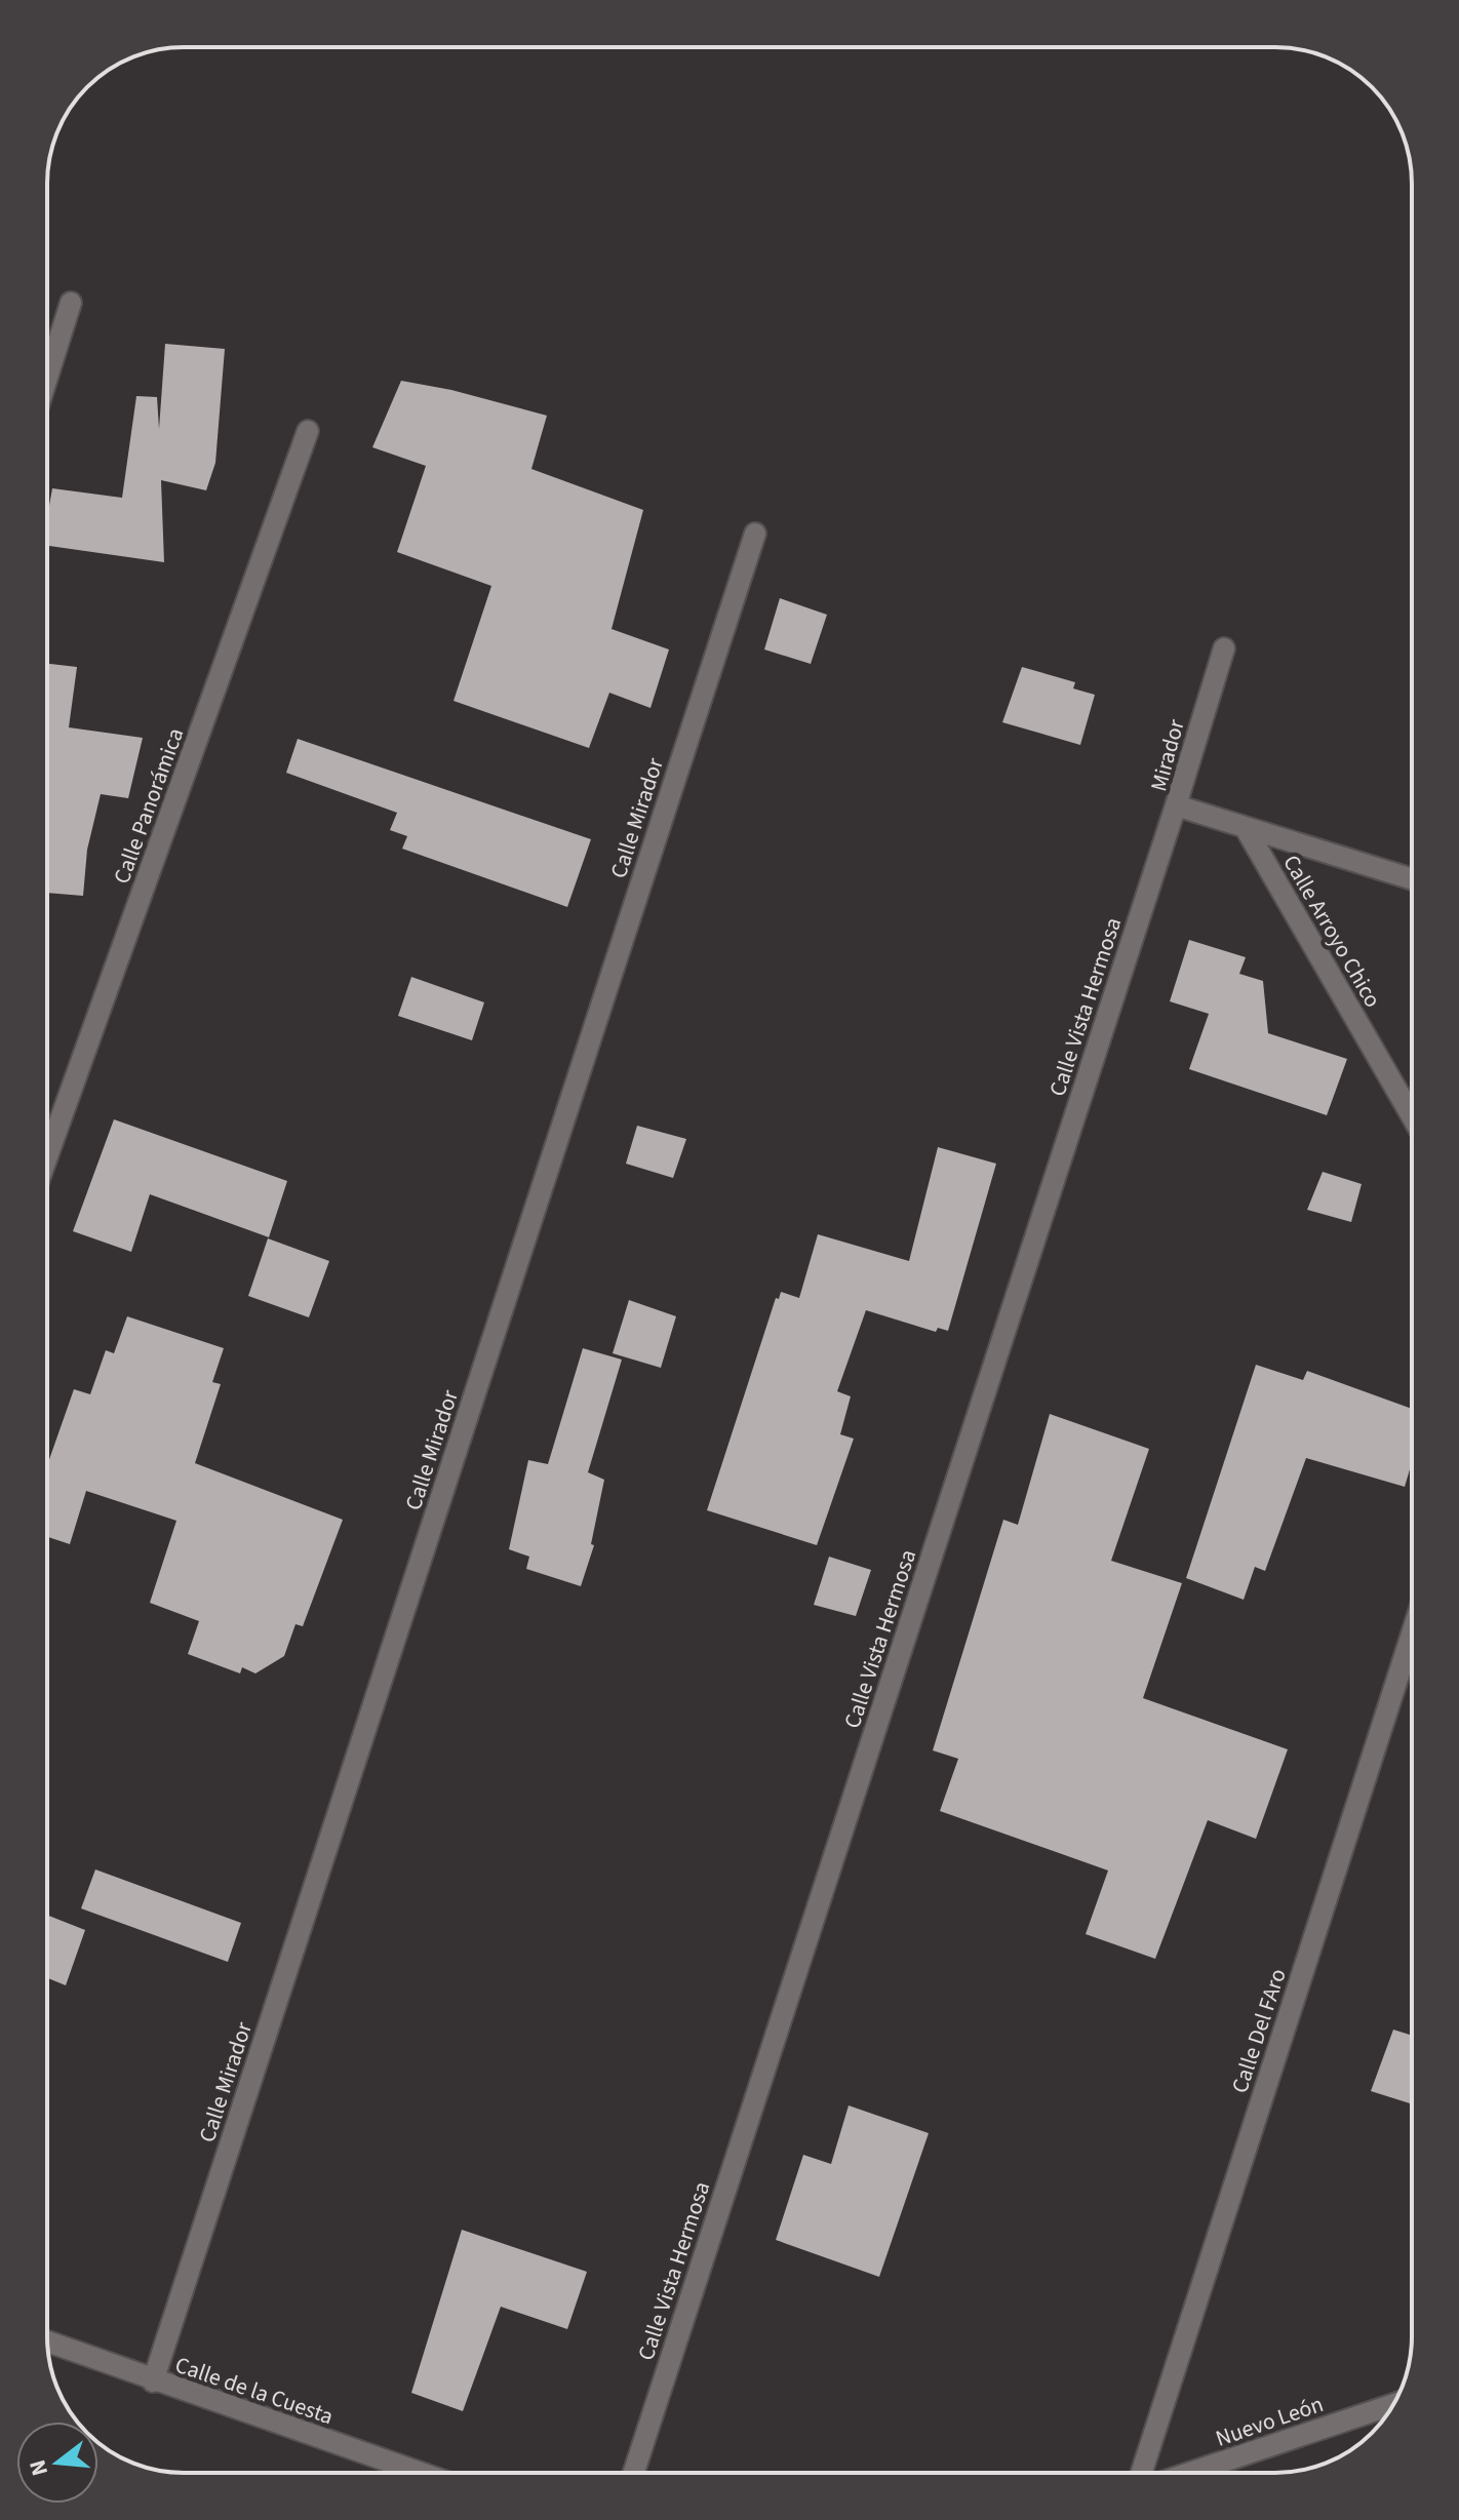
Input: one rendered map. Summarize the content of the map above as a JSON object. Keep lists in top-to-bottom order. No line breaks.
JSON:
{"streets":{"street":["Mirador","Calle Panorámica","Calle Mirador","Calle Arroyo Chico","Calle Vista Hermosa","Calle Del FAro","Calle de la Cuesta","Nuevo León"]},"crossings":[["Mirador","Calle Arroyo Chico"],["Mirador","Calle Vista Hermosa"],["Calle Mirador","Calle de la Cuesta"]],"north":"left"}
